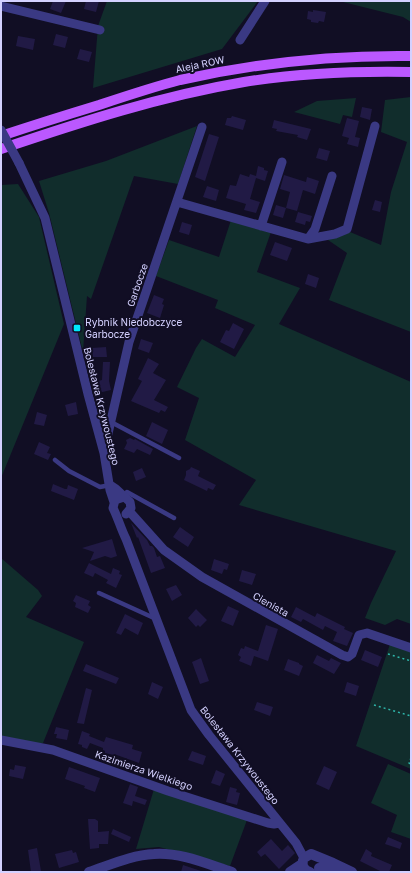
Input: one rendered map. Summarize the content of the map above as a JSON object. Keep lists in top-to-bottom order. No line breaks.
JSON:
{"streets":{"main road":["Aleja ROW"],"street":["Garbocze","Bolesława Krzywoustego","Cienista","Kazimierza Wielkiego"]},"crossings":[["Garbocze","Bolesława Krzywoustego"],["Bolesława Krzywoustego","Cienista"],["Bolesława Krzywoustego","Kazimierza Wielkiego"]],"places":{"transit":["Rybnik Niedobczyce Garbocze"]}}
